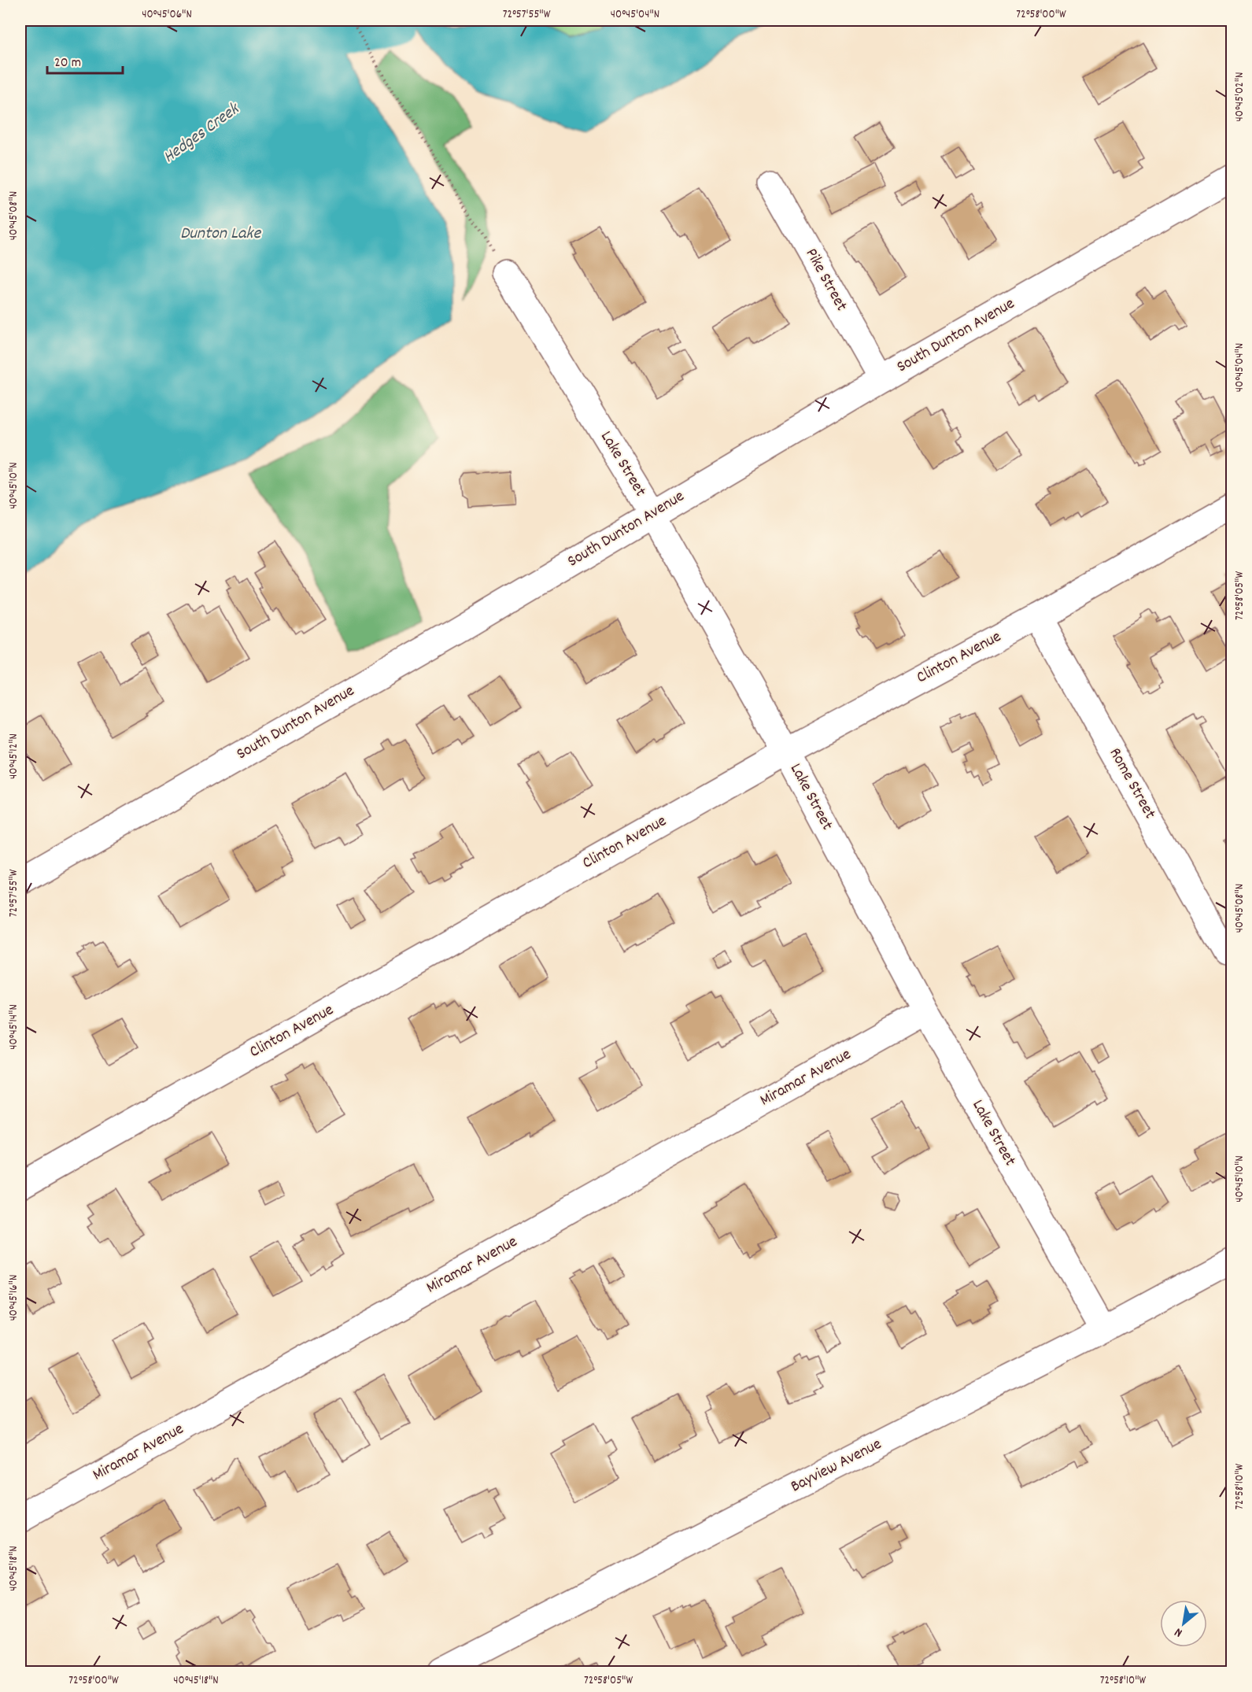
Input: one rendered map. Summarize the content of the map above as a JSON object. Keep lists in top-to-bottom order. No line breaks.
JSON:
{"streets":{"street":["Pike Street","South Dunton Avenue","Lake Street","Clinton Avenue","Rome Street","Miramar Avenue","Bayview Avenue"]},"crossings":[["Pike Street","South Dunton Avenue"],["South Dunton Avenue","Lake Street"],["Lake Street","Clinton Avenue"],["Lake Street","Miramar Avenue"],["Lake Street","Bayview Avenue"],["Clinton Avenue","Rome Street"]],"water":["Hedges Creek","Dunton Lake"],"scale_bar":"20 m","north":"bottom left","coordinates":["40°45'06\"N","72°57'55\"W","40°45'04\"N","72°58'00\"W","40°45'02\"N","40°45'08\"N","40°45'10\"N","72°58'05\"W","40°45'12\"N","40°45'14\"N","40°45'16\"N","72°58'10\"W","40°45'18\"N"]}
